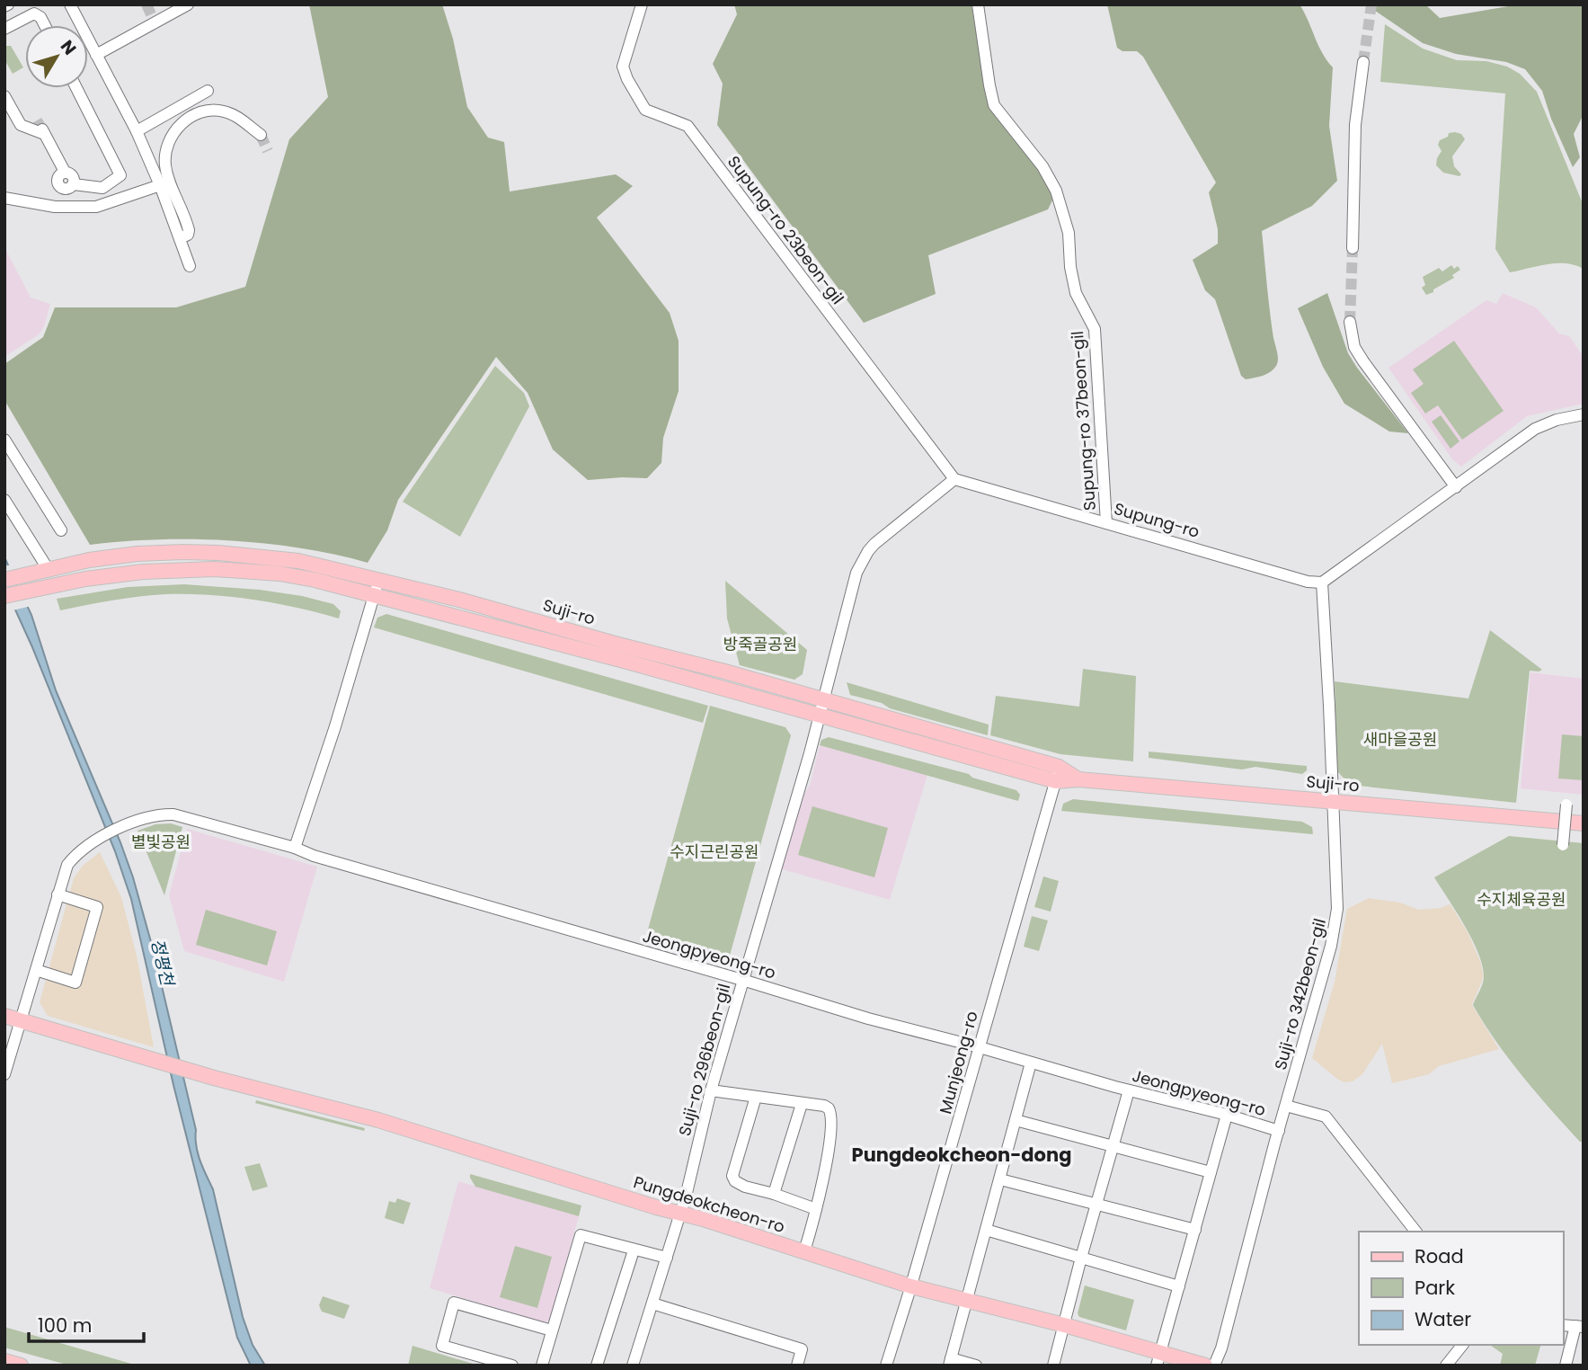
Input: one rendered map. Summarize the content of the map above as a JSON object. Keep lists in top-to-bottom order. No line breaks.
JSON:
{"streets":{"main road":["Suji-ro","Pungdeokcheon-ro"],"street":["Supung-ro 23beon-gil","Supung-ro 37beon-gil","Supung-ro","Jeongpyeong-ro","Suji-ro 342beon-gil","Suji-ro 296beon-gil","Munjeong-ro"]},"crossings":[["Supung-ro 23beon-gil","Supung-ro"],["Supung-ro 37beon-gil","Supung-ro"],["Supung-ro","Suji-ro 342beon-gil"],["Suji-ro","Suji-ro 342beon-gil"],["Suji-ro","Suji-ro 296beon-gil"],["Suji-ro","Munjeong-ro"],["Jeongpyeong-ro","Suji-ro 342beon-gil"],["Jeongpyeong-ro","Suji-ro 296beon-gil"],["Jeongpyeong-ro","Munjeong-ro"],["Suji-ro 296beon-gil","Pungdeokcheon-ro"],["Munjeong-ro","Pungdeokcheon-ro"]],"districts":["Pungdeokcheon-dong"],"water":["정평천"],"parks":["방죽골공원","새마을공원","별빛공원","수지근린공원","수지체육공원"],"legend":["Road","Park","Water"],"scale_bar":"100 m","north":"top right"}
